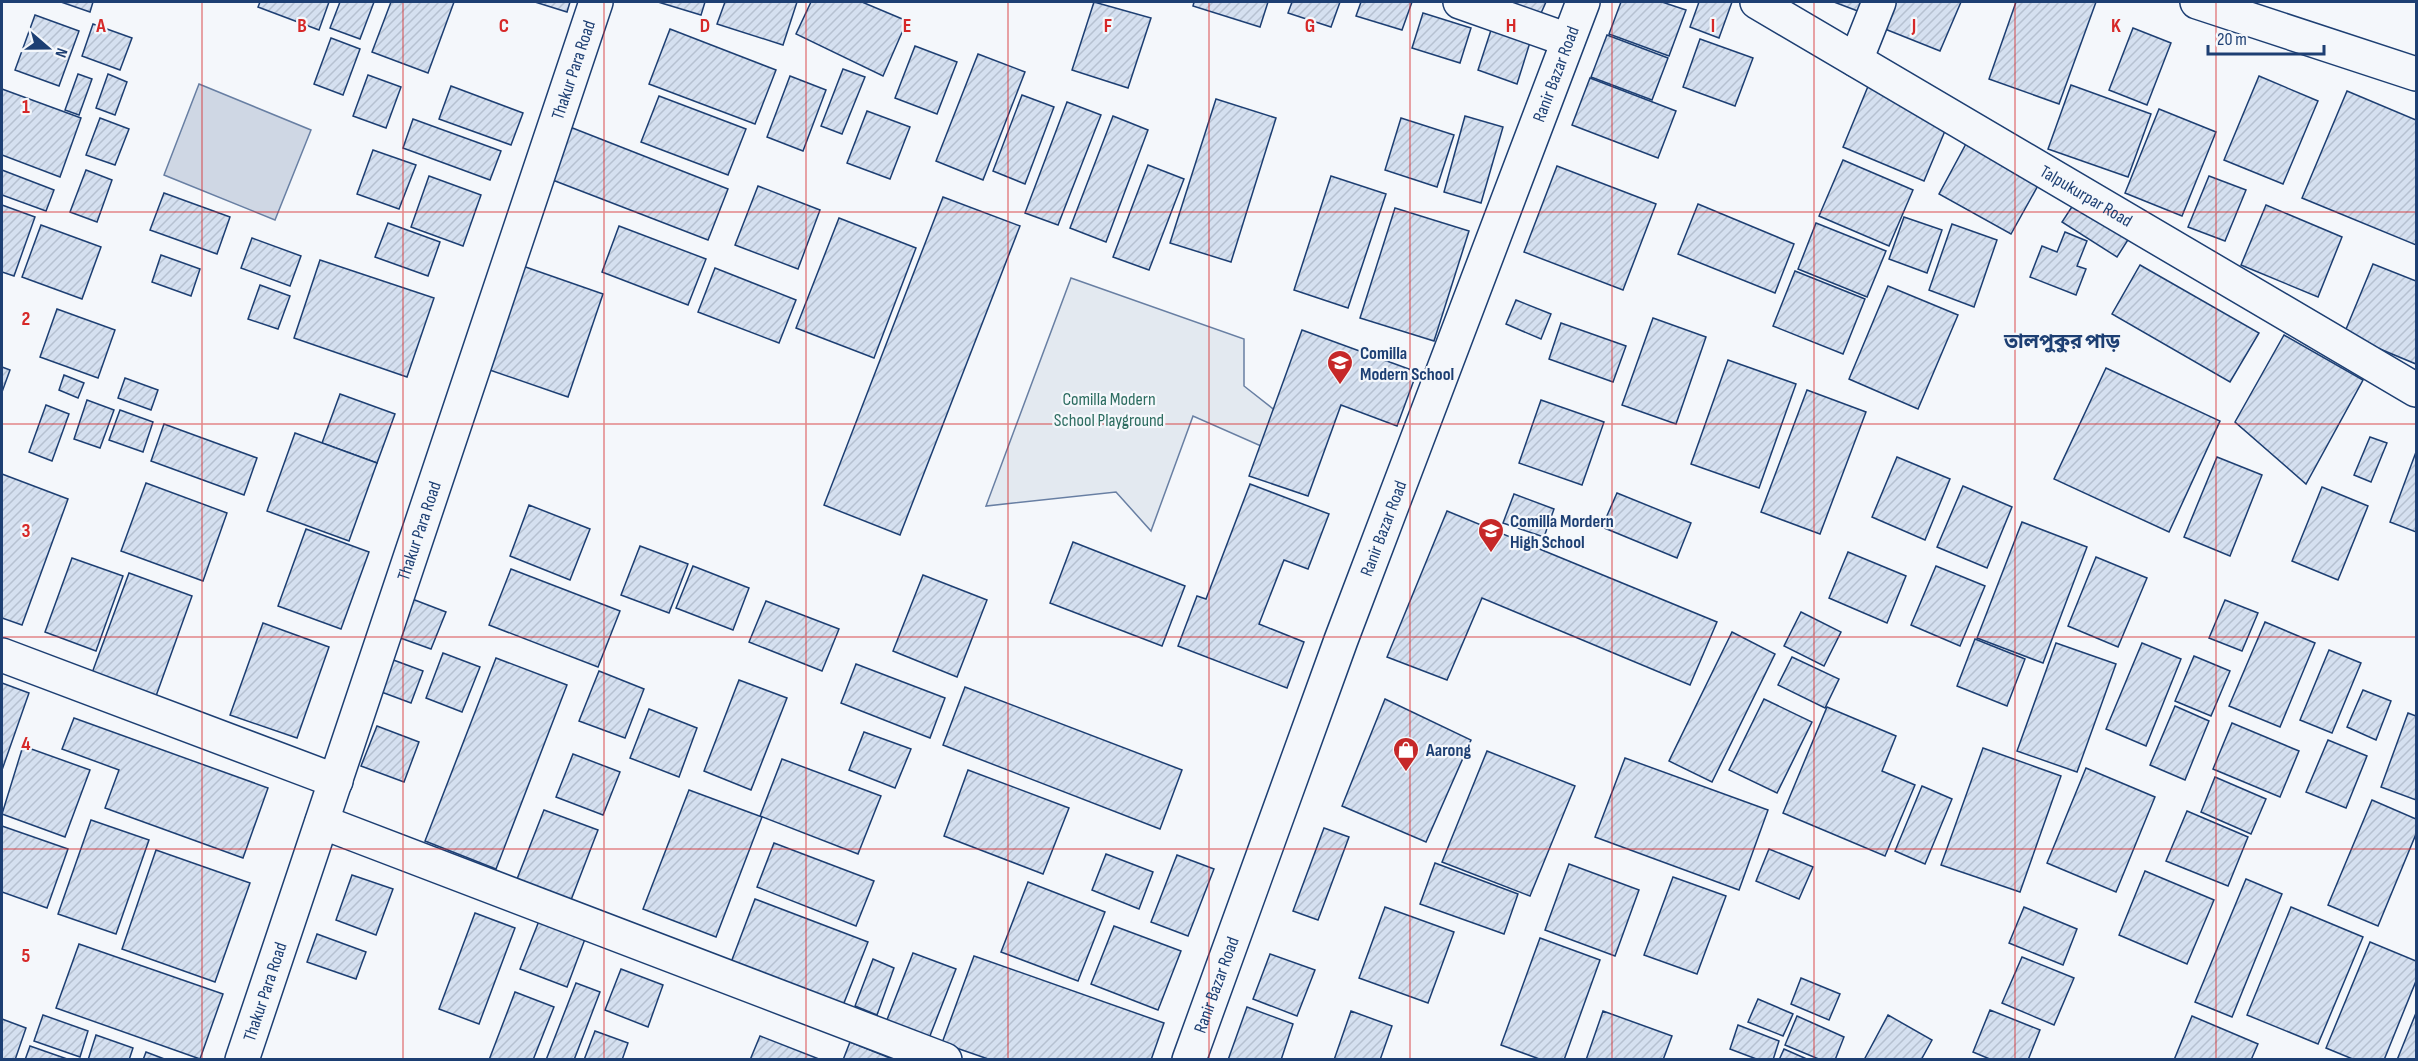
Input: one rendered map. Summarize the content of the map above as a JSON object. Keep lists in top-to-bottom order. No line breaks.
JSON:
{"streets":{"street":["Thakur Para Road","Ranir Bazar Road","Talpukurpar Road"]},"districts":["তালপুকুর পাড়"],"parks":["Comilla Modern School Playground"],"places":{"school or university":["Comilla Modern School","Comilla Mordern High School"],"shop":["Aarong"]},"scale_bar":"20 m","north":"right","grid":{"columns":["A","B","C","D","E","F","G","H","I","J","K"],"rows":["1","2","3","4","5"]}}
